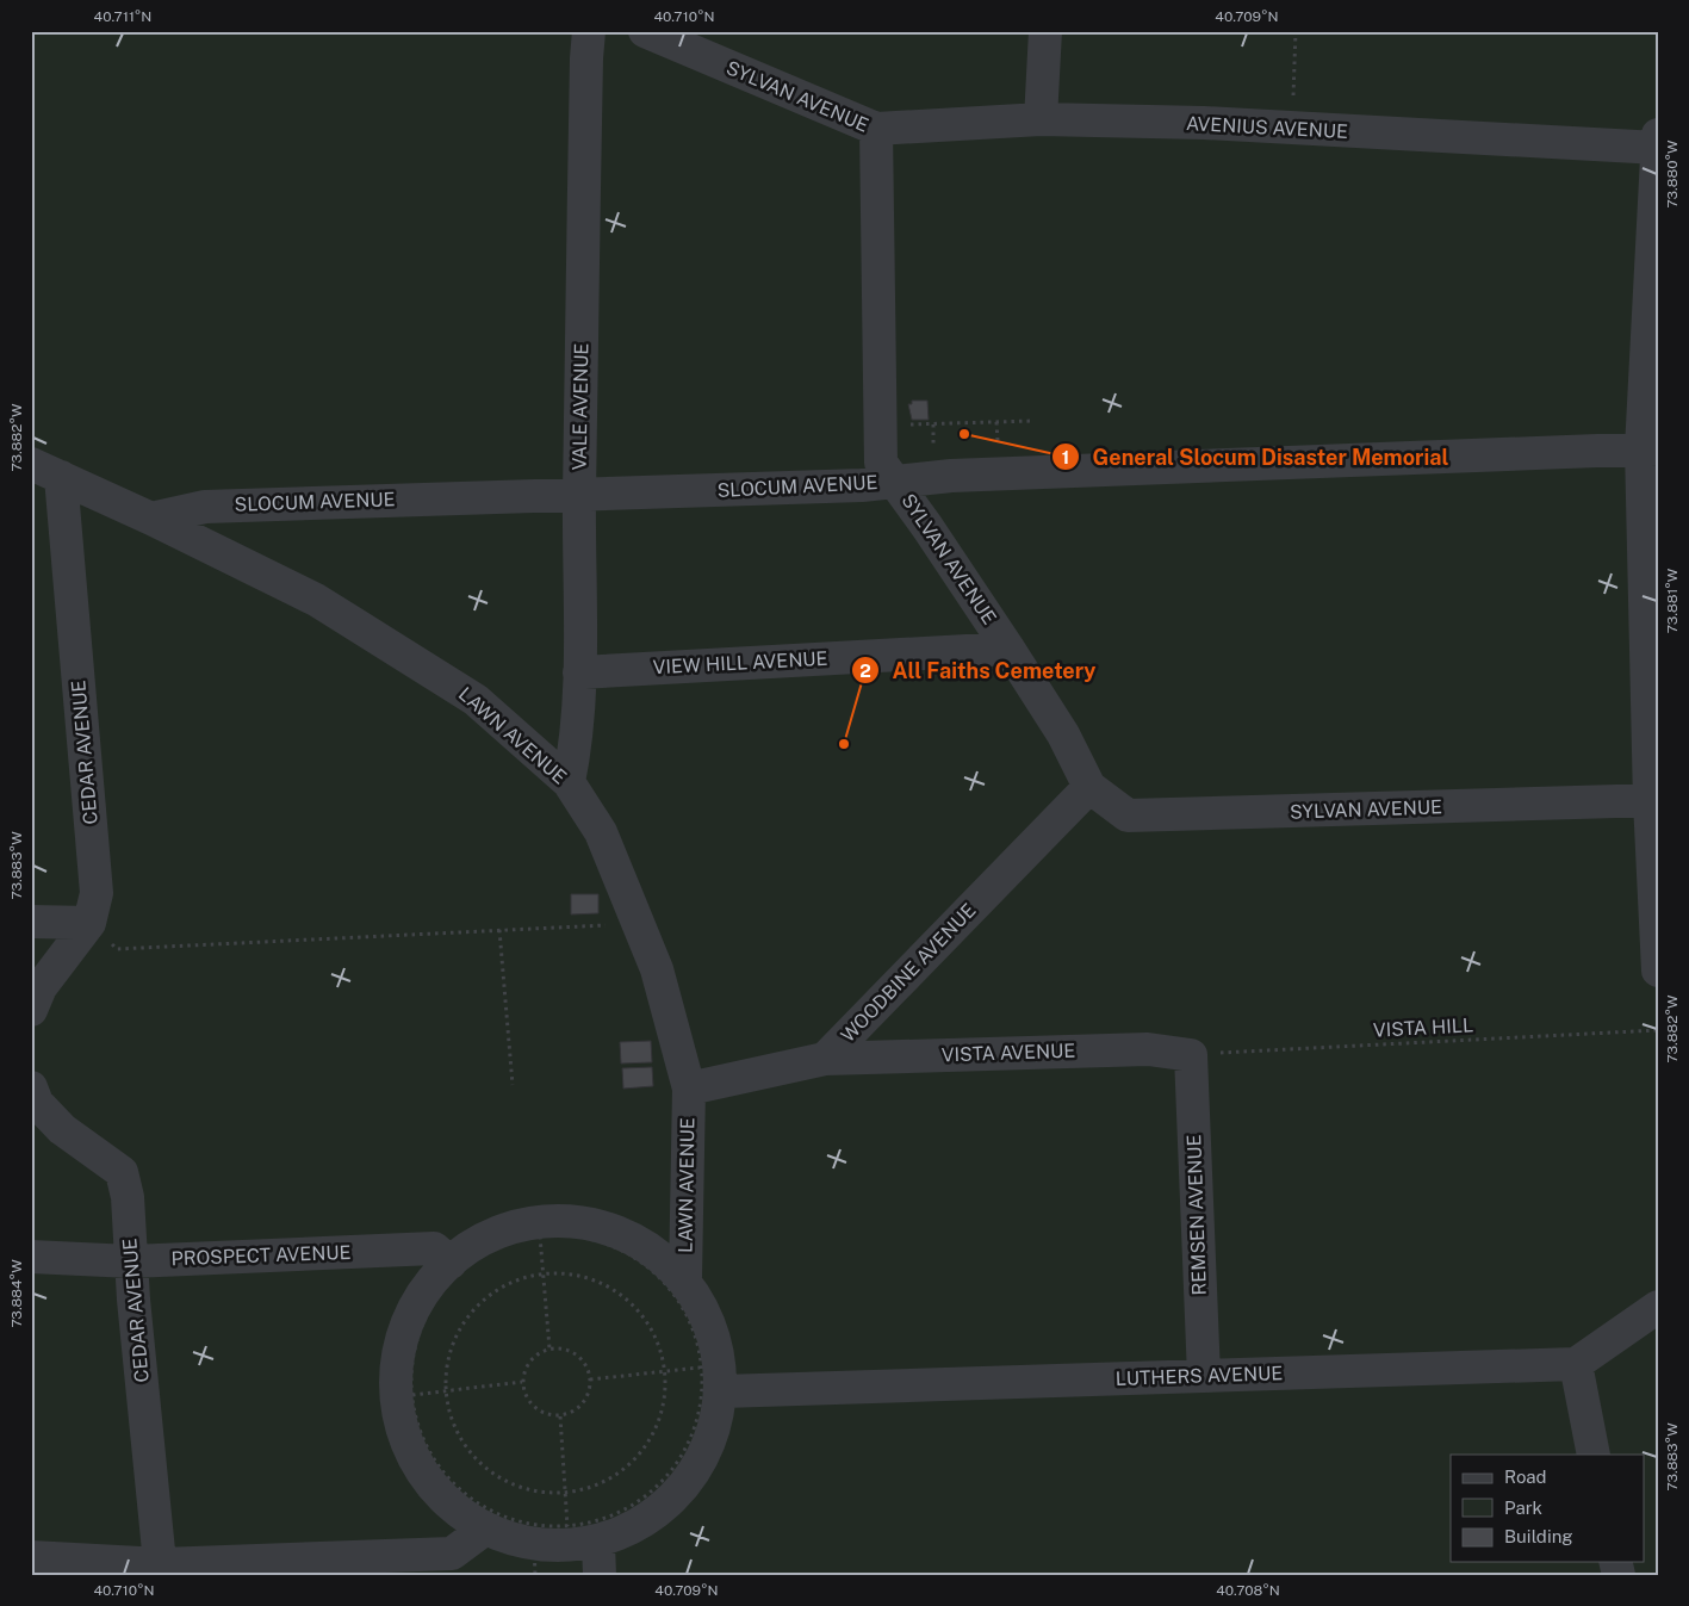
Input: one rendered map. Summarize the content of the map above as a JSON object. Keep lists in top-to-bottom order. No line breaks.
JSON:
{"streets":{"lane":["SYLVAN AVENUE","AVENIUS AVENUE","VALE AVENUE","SLOCUM AVENUE","VIEW HILL AVENUE","LAWN AVENUE","CEDAR AVENUE","WOODBINE AVENUE","VISTA AVENUE","REMSEN AVENUE","PROSPECT AVENUE","LUTHERS AVENUE"],"path":["VISTA HILL"]},"crossings":[["SYLVAN AVENUE","AVENIUS AVENUE"],["SYLVAN AVENUE","SLOCUM AVENUE"],["SYLVAN AVENUE","VIEW HILL AVENUE"],["SYLVAN AVENUE","WOODBINE AVENUE"],["VALE AVENUE","SLOCUM AVENUE"],["VALE AVENUE","VIEW HILL AVENUE"],["VALE AVENUE","LAWN AVENUE"],["SLOCUM AVENUE","LAWN AVENUE"],["LAWN AVENUE","CEDAR AVENUE"],["LAWN AVENUE","WOODBINE AVENUE"],["CEDAR AVENUE","PROSPECT AVENUE"],["WOODBINE AVENUE","VISTA AVENUE"],["VISTA HILL","VISTA AVENUE"],["VISTA HILL","REMSEN AVENUE"],["VISTA AVENUE","REMSEN AVENUE"],["REMSEN AVENUE","LUTHERS AVENUE"]],"places":["General Slocum Disaster Memorial","All Faiths Cemetery"],"legend":["Road","Park","Building"],"coordinates":["40.711°N","40.710°N","40.709°N","73.880°W","73.882°W","73.881°W","73.883°W","73.884°W","40.708°N"]}
